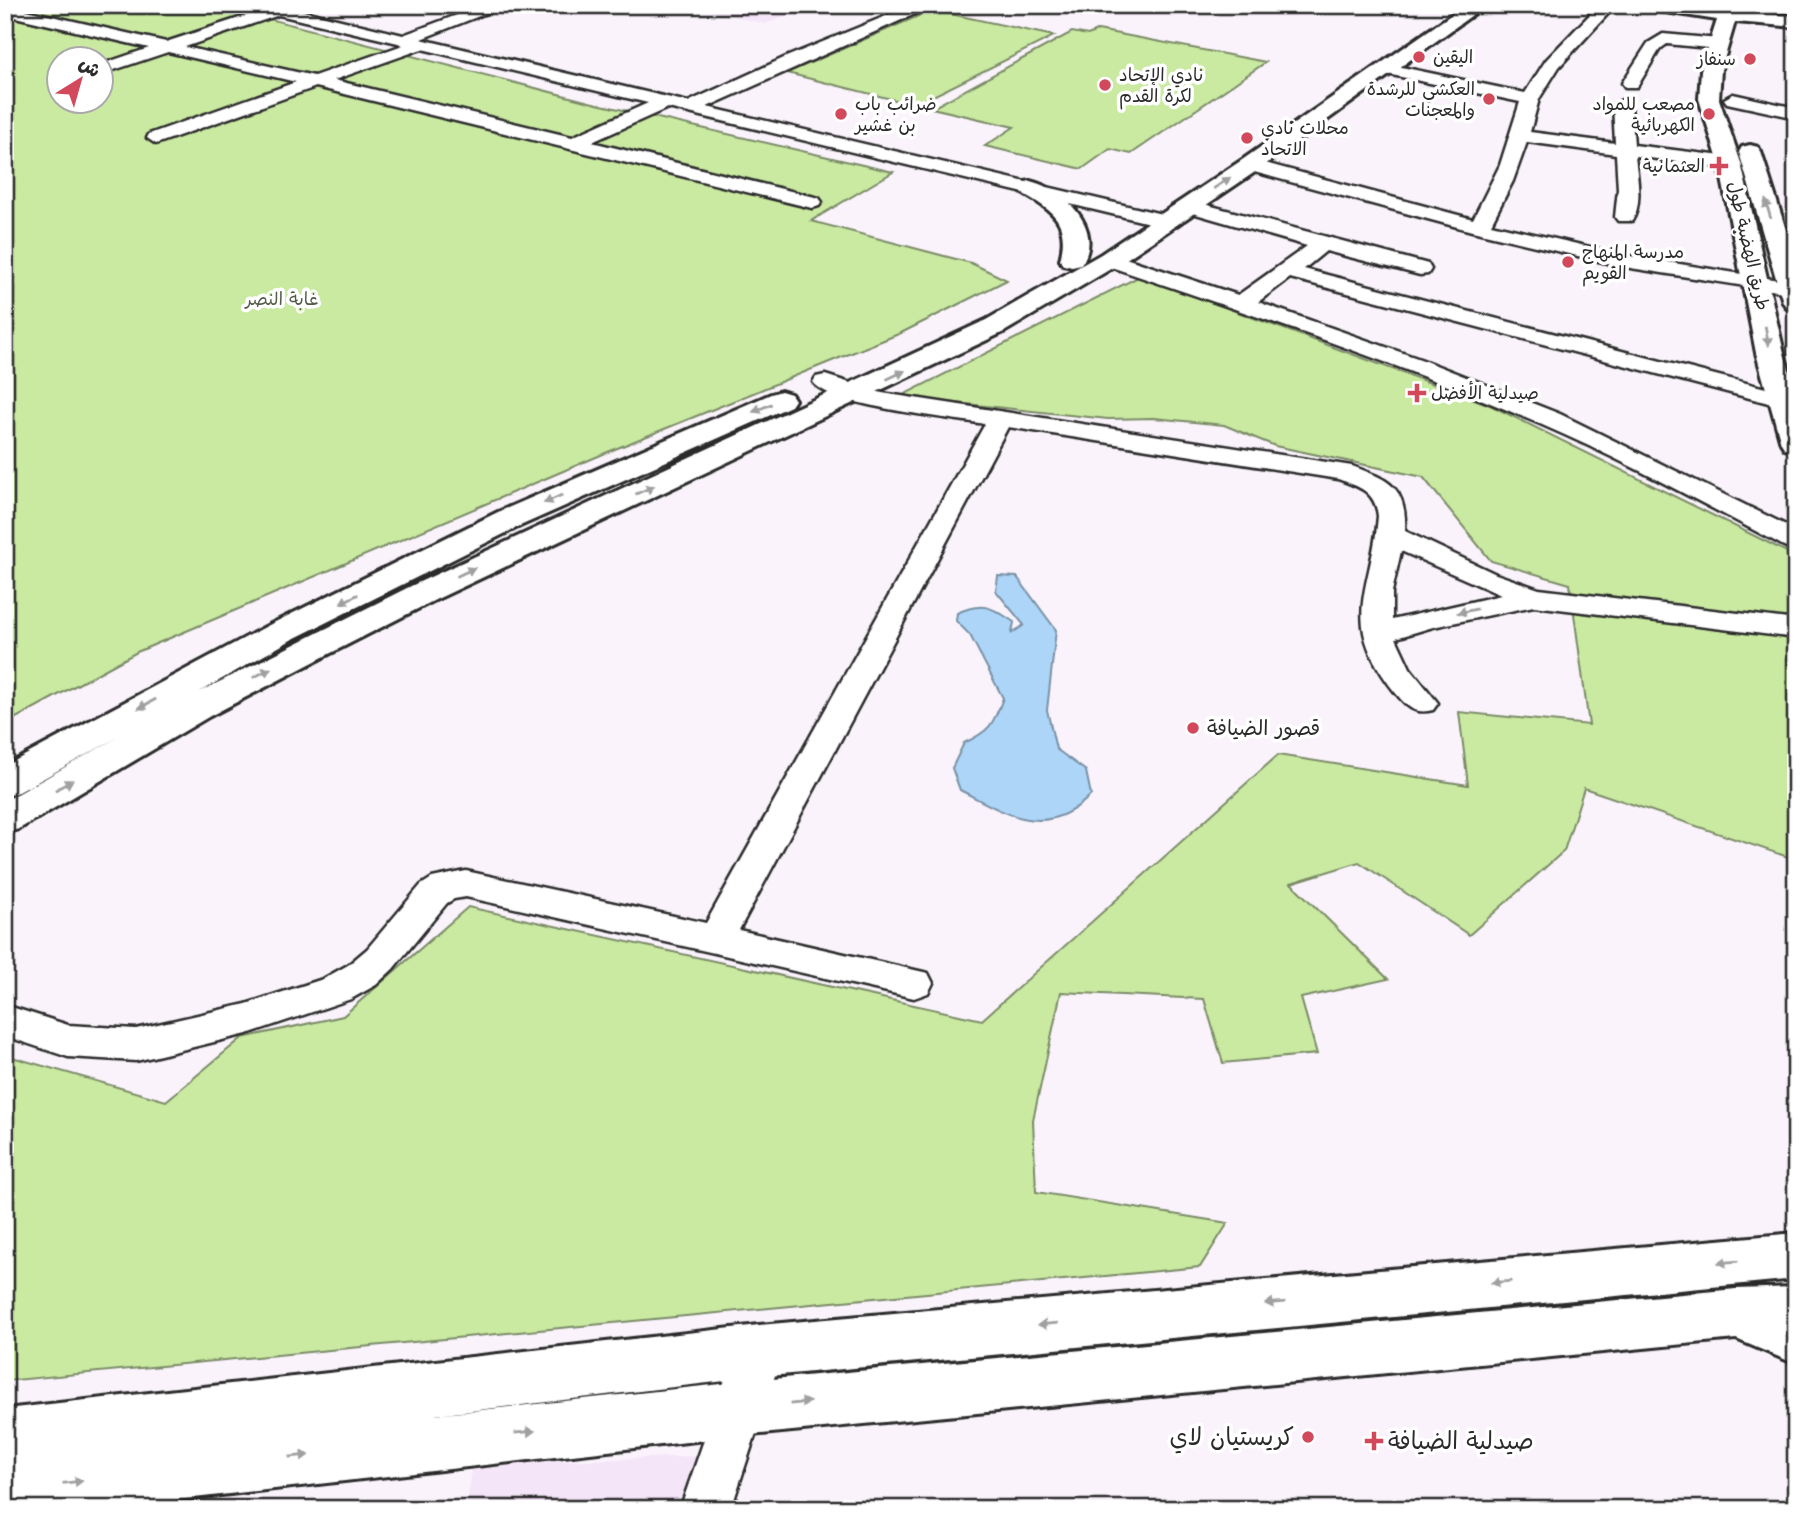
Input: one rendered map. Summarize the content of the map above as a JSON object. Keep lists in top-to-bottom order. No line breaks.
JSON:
{"streets":{"main road":["طريق الهضبة طول"]},"parks":["غابة النصر"],"places":{"other":["اليقين","سنفاز","نادي الإتحاد لكرة القدم","العكشي للرشدة والمعجنات","ضرائب باب بن غشير","مصعب للمواد الكهربائية","محلات نادي الاتحاد","مدرسة المنهاج القويم","قصور الضيافة","كريستيان لاي"],"health":["العثمانية","صيدلية الأفضل","صيدلية الضيافة"]},"north":"top right"}
